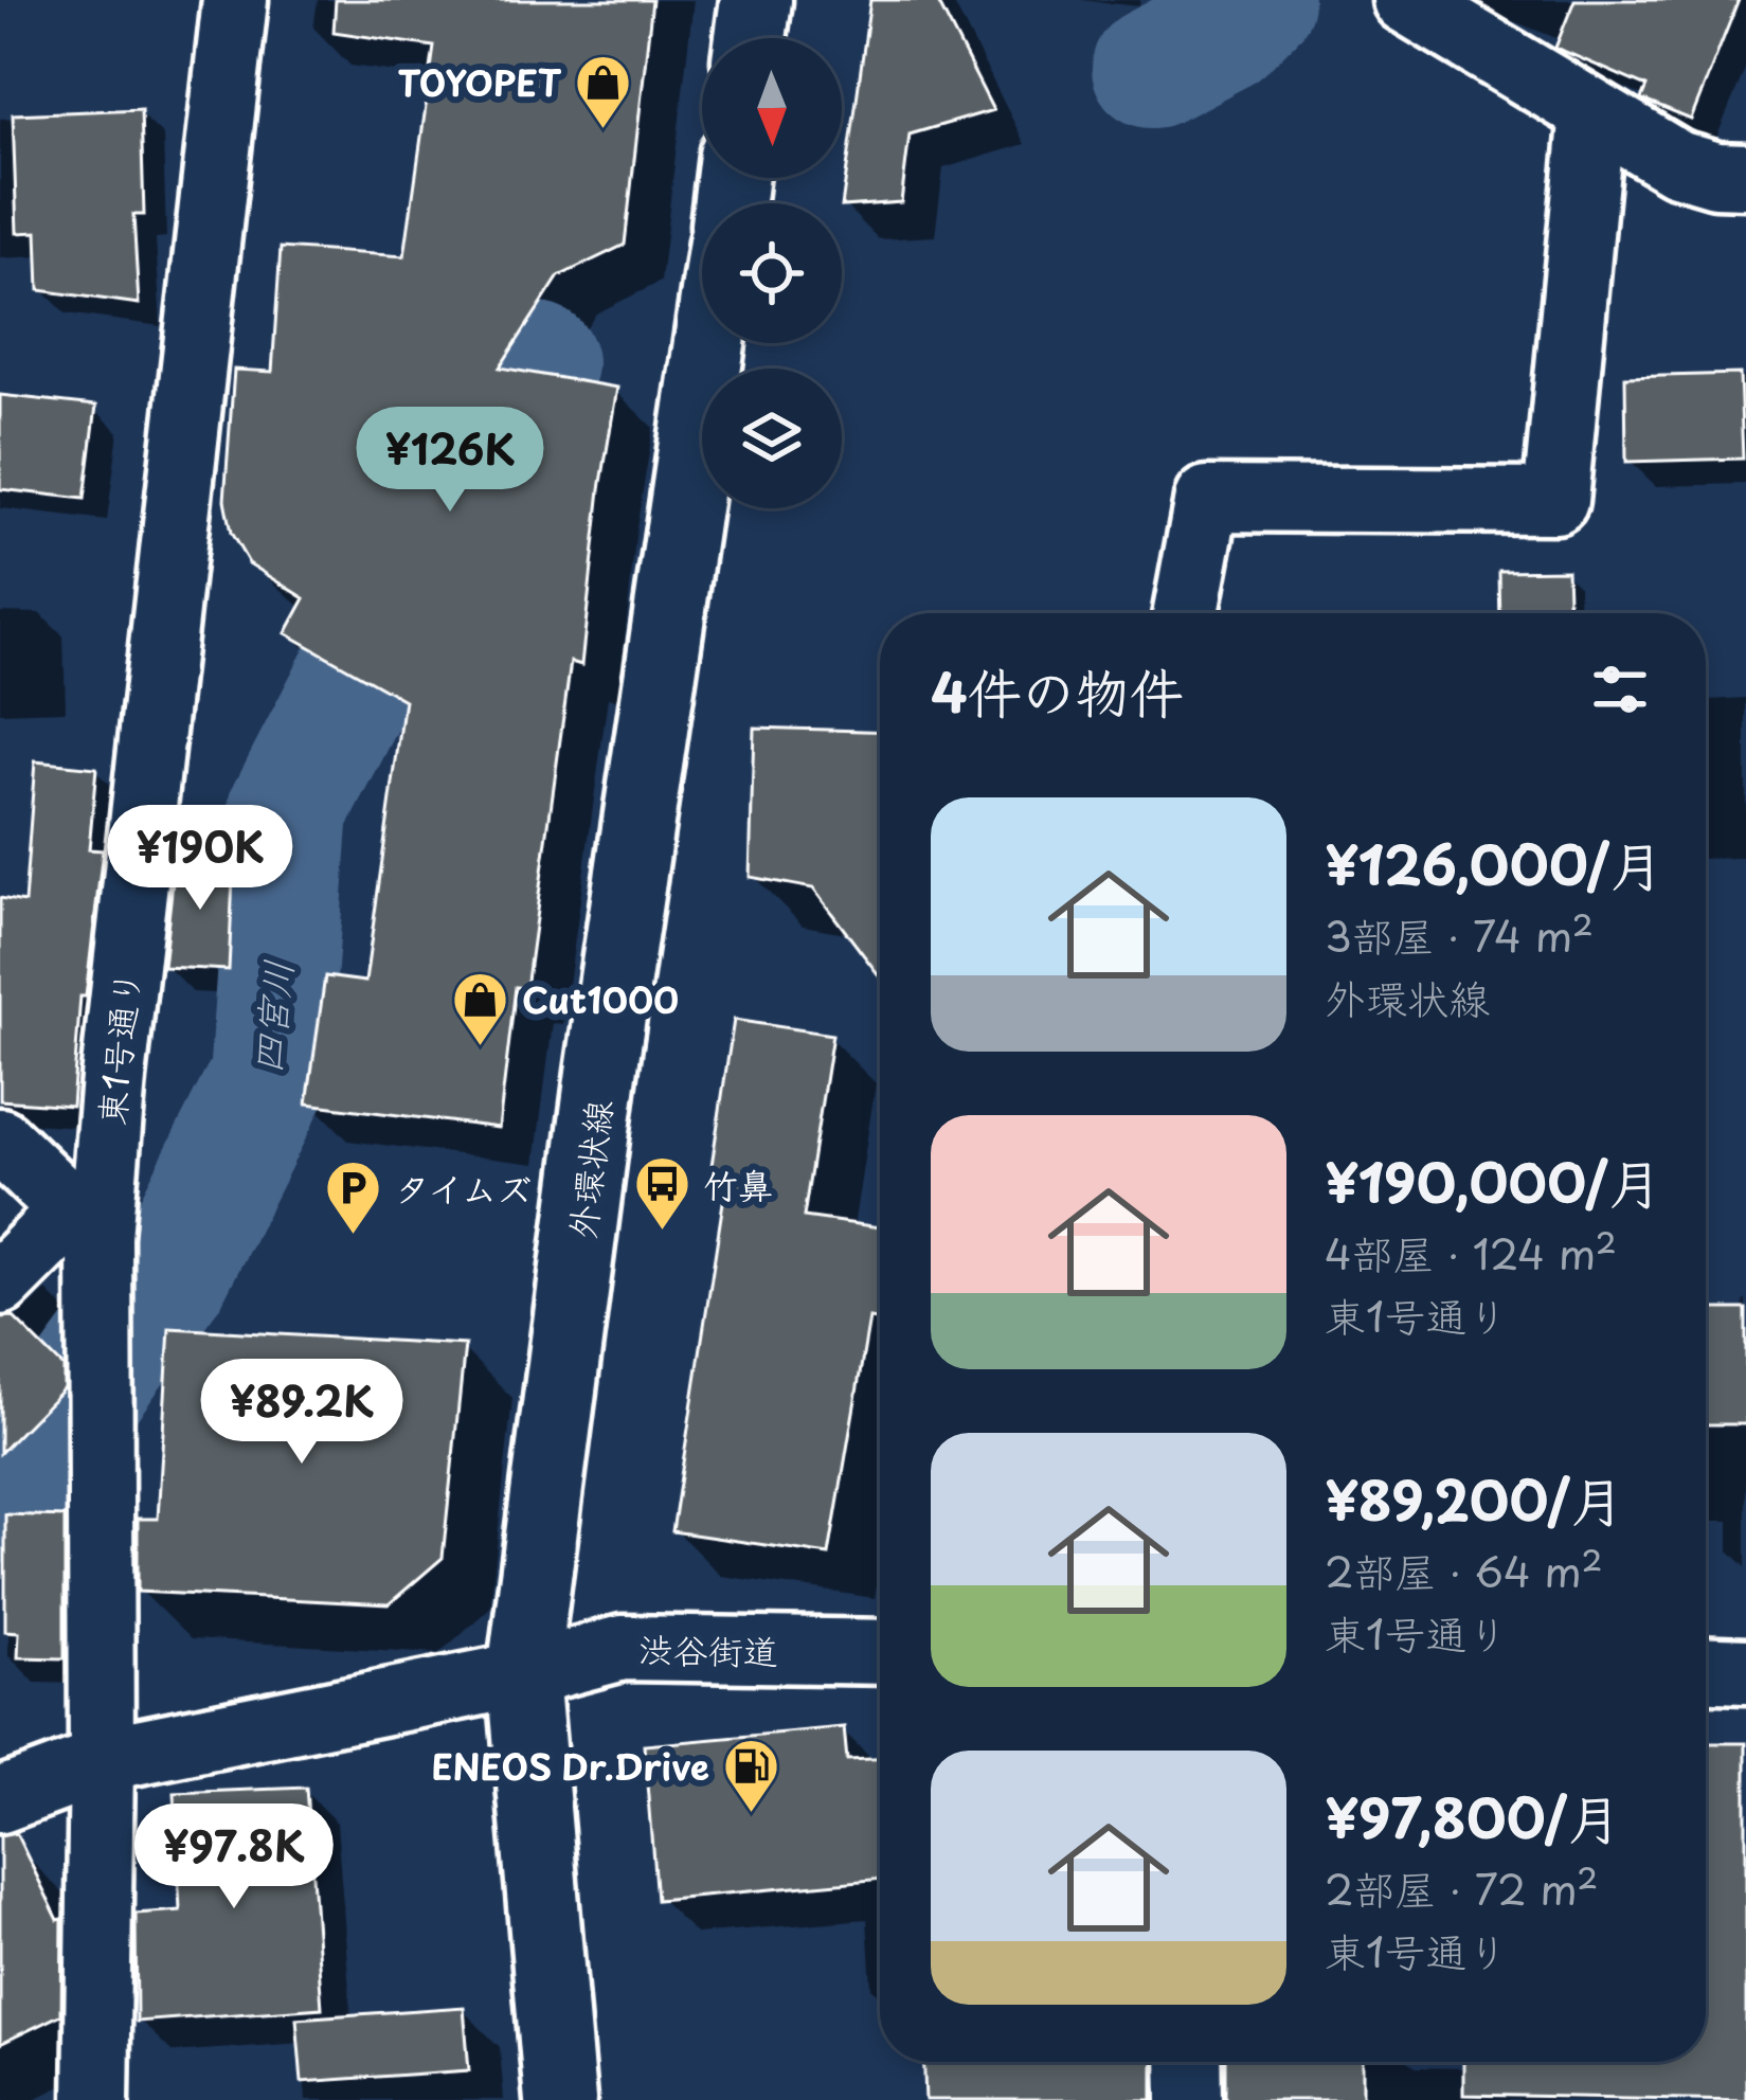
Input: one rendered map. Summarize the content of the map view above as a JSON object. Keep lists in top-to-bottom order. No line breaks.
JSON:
{"streets":{"street":["東1号通り","外環状線","渋谷街道"]},"crossings":[["東1号通り","渋谷街道"],["外環状線","渋谷街道"]],"water":["四宮川"],"places":{"shop":["TOYOPET","Cut1000"],"bus stop":["竹鼻"],"parking":["タイムズ"],"fuel station":["ENEOS Dr.Drive"]},"north":"bottom","page":{"price":["¥126K","¥190K","¥89.2K","¥97.8K"],"heading":"4件の物件","list":[{"name":"¥126,000/月","note":"3部屋 · 74 m² · 外環状線"},{"name":"¥190,000/月","note":"4部屋 · 124 m² · 東1号通り"},{"name":"¥89,200/月","note":"2部屋 · 64 m² · 東1号通り"},{"name":"¥97,800/月","note":"2部屋 · 72 m² · 東1号通り"}]}}
